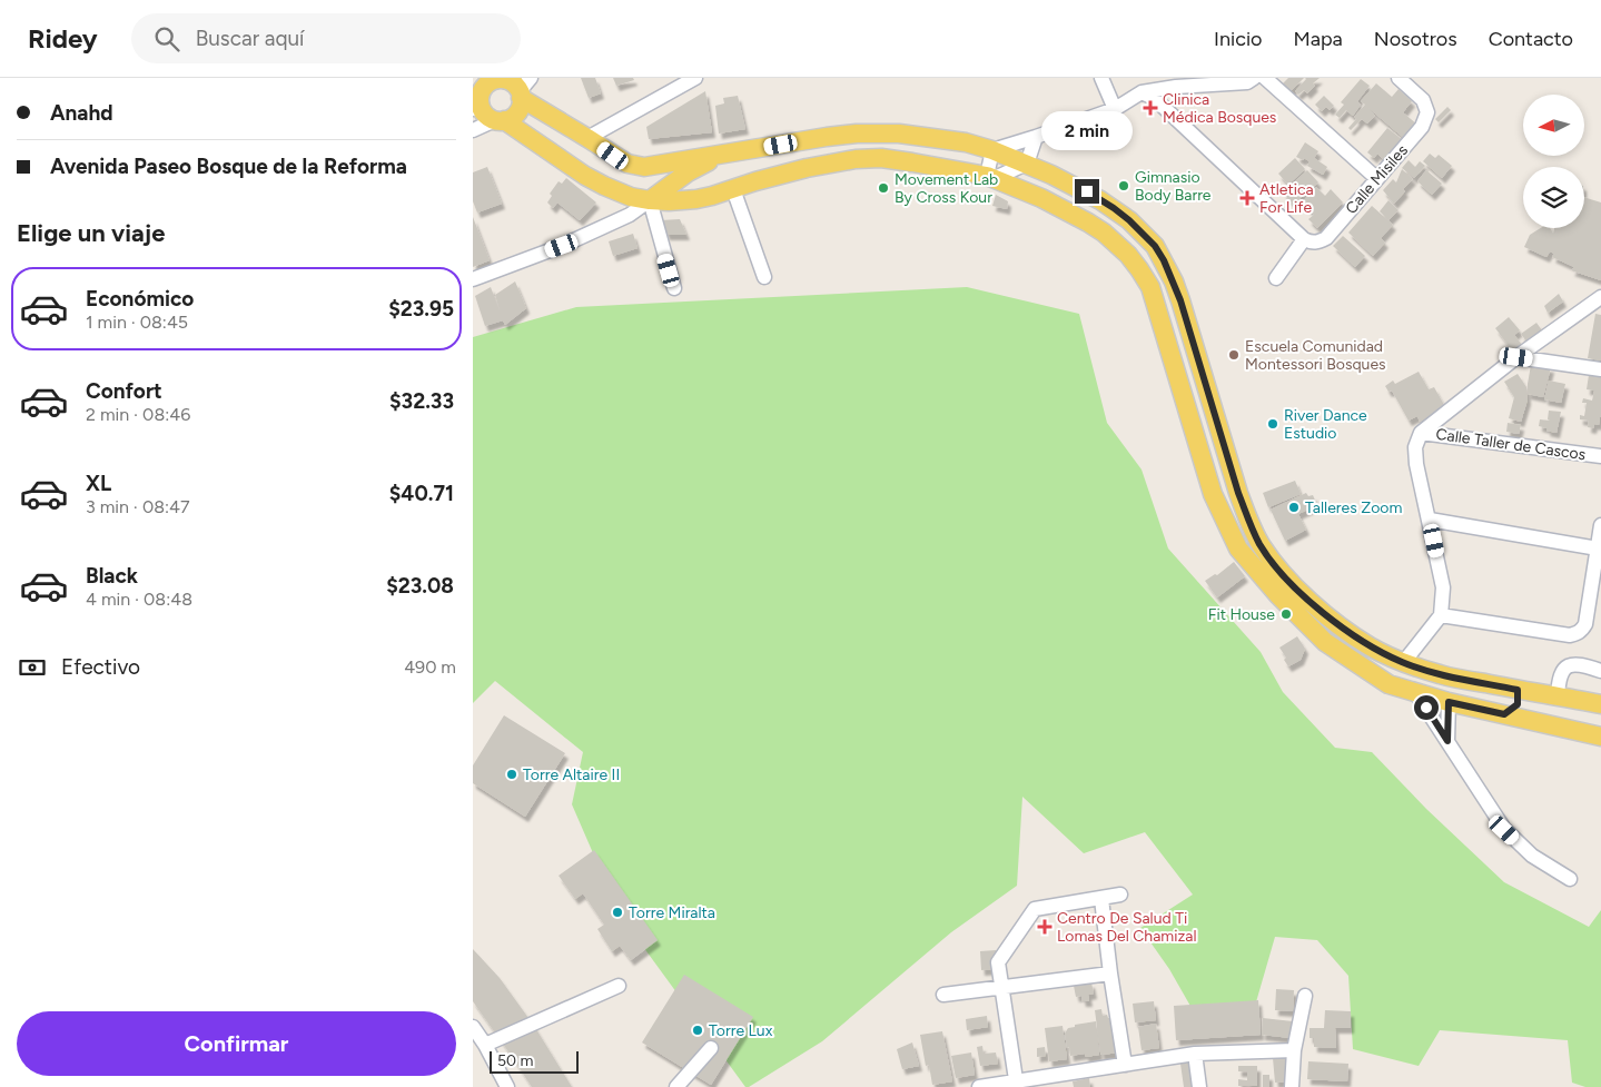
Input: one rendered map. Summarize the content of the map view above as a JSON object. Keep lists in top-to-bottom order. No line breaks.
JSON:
{"streets":{"street":["Calle Misiles","Calle Taller de Cascos"]},"places":{"health":["Clinica Médica Bosques","Atletica For Life","Centro De Salud Ti Lomas Del Chamizal"],"other":["Gimnasio Body Barre","Movement Lab By Cross Kour","Escuela Comunidad Montessori Bosques","River Dance Estudio","Talleres Zoom","Fit House","Torre Altaire II","Torre Miralta","Torre Lux"]},"scale_bar":"50 m","north":"left","page":{"header":"Ridey","search":"Buscar aquí","nav":["Inicio","Mapa","Nosotros","Contacto"],"banner":["Anahd","Avenida Paseo Bosque de la Reforma"],"bubble":"2 min","heading":"Elige un viaje","list":[{"name":"Económico","note":"1 min · 08:45","value":"$23.95"},{"name":"Confort","note":"2 min · 08:46","value":"$32.33"},{"name":"XL","note":"3 min · 08:47","value":"$40.71"},{"name":"Black","note":"4 min · 08:48","value":"$23.08"}],"pay":["Efectivo","490 m"],"buttons":"Confirmar","scale":"50 m"}}
